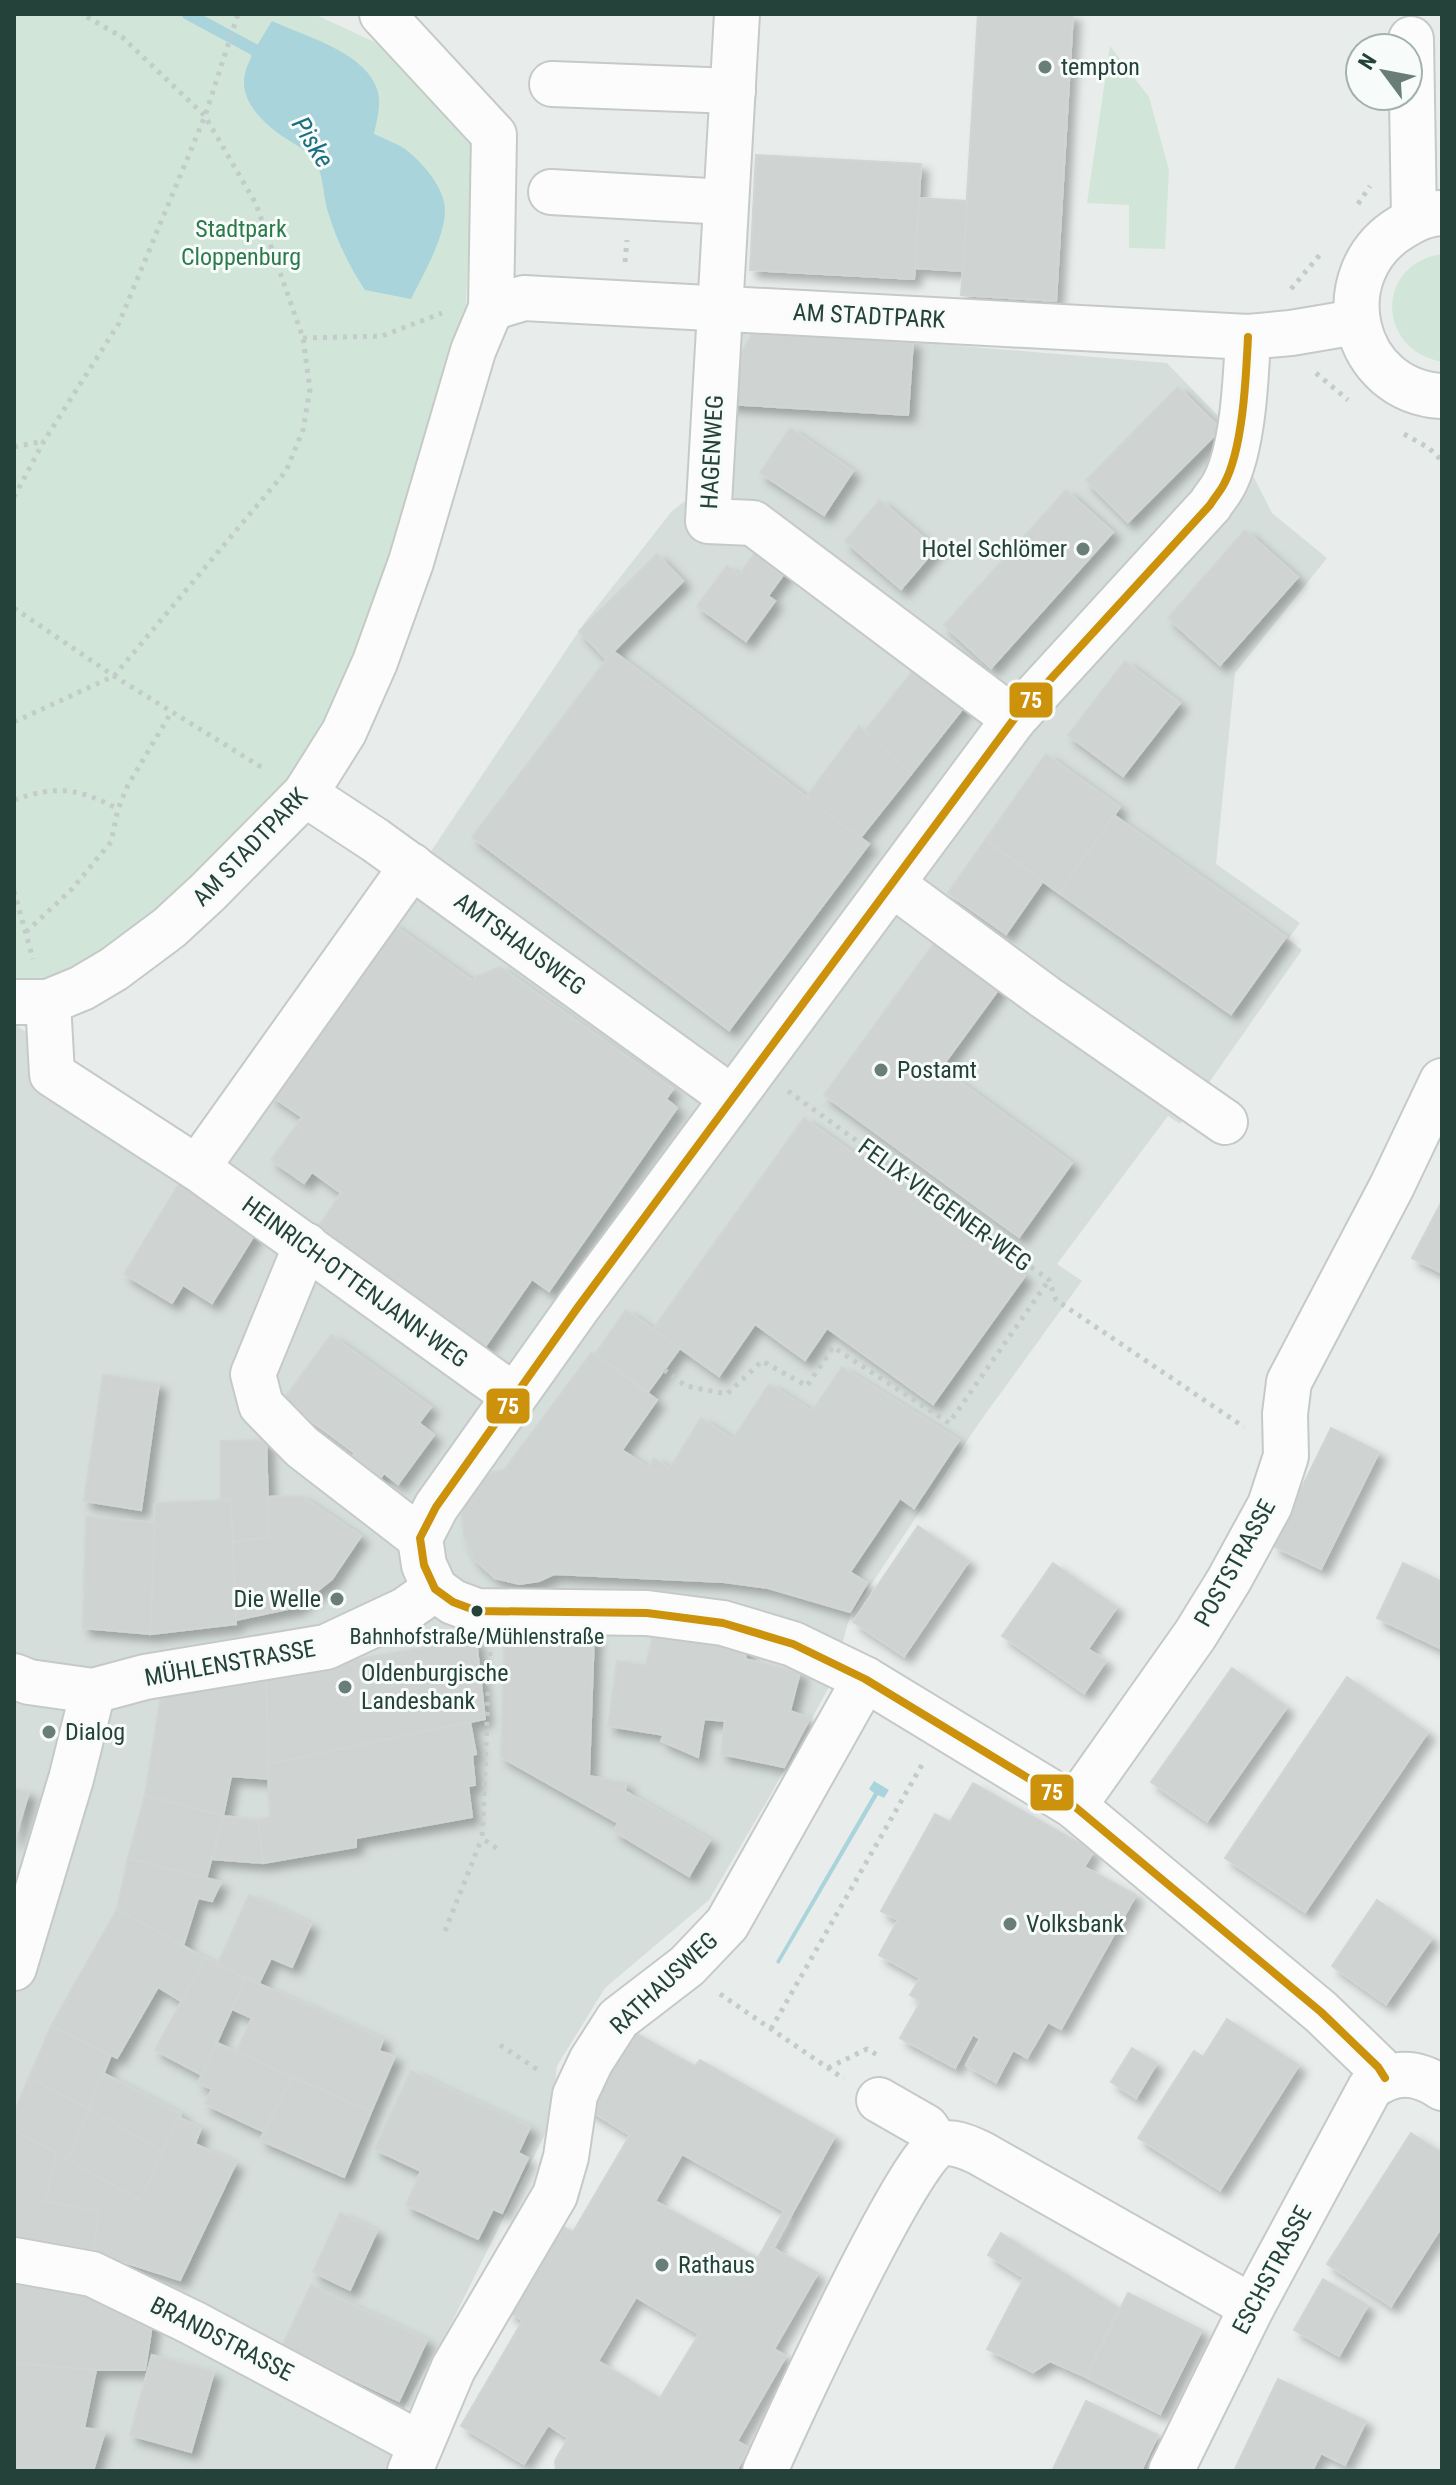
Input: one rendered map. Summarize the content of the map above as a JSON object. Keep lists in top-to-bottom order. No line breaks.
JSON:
{"streets":{"street":["AM STADTPARK","HAGENWEG","AMTSHAUSWEG","HEINRICH-OTTENJANN-WEG","POSTSTRASSE","MÜHLENSTRASSE","RATHAUSWEG","ESCHSTRASSE","BRANDSTRASSE"],"path":["FELIX-VIEGENER-WEG"]},"crossings":[["AM STADTPARK","HAGENWEG"],["AM STADTPARK","AMTSHAUSWEG"],["AMTSHAUSWEG","FELIX-VIEGENER-WEG"],["FELIX-VIEGENER-WEG","POSTSTRASSE"],["RATHAUSWEG","BRANDSTRASSE"]],"water":["Piske"],"parks":["Stadtpark Cloppenburg"],"places":["tempton","Hotel Schlömer","Postamt","Die Welle","Bahnhofstraße/Mühlenstraße","Oldenburgische Landesbank","Dialog","Volksbank","Rathaus"],"lines":["transit line 75"],"north":"top left"}
